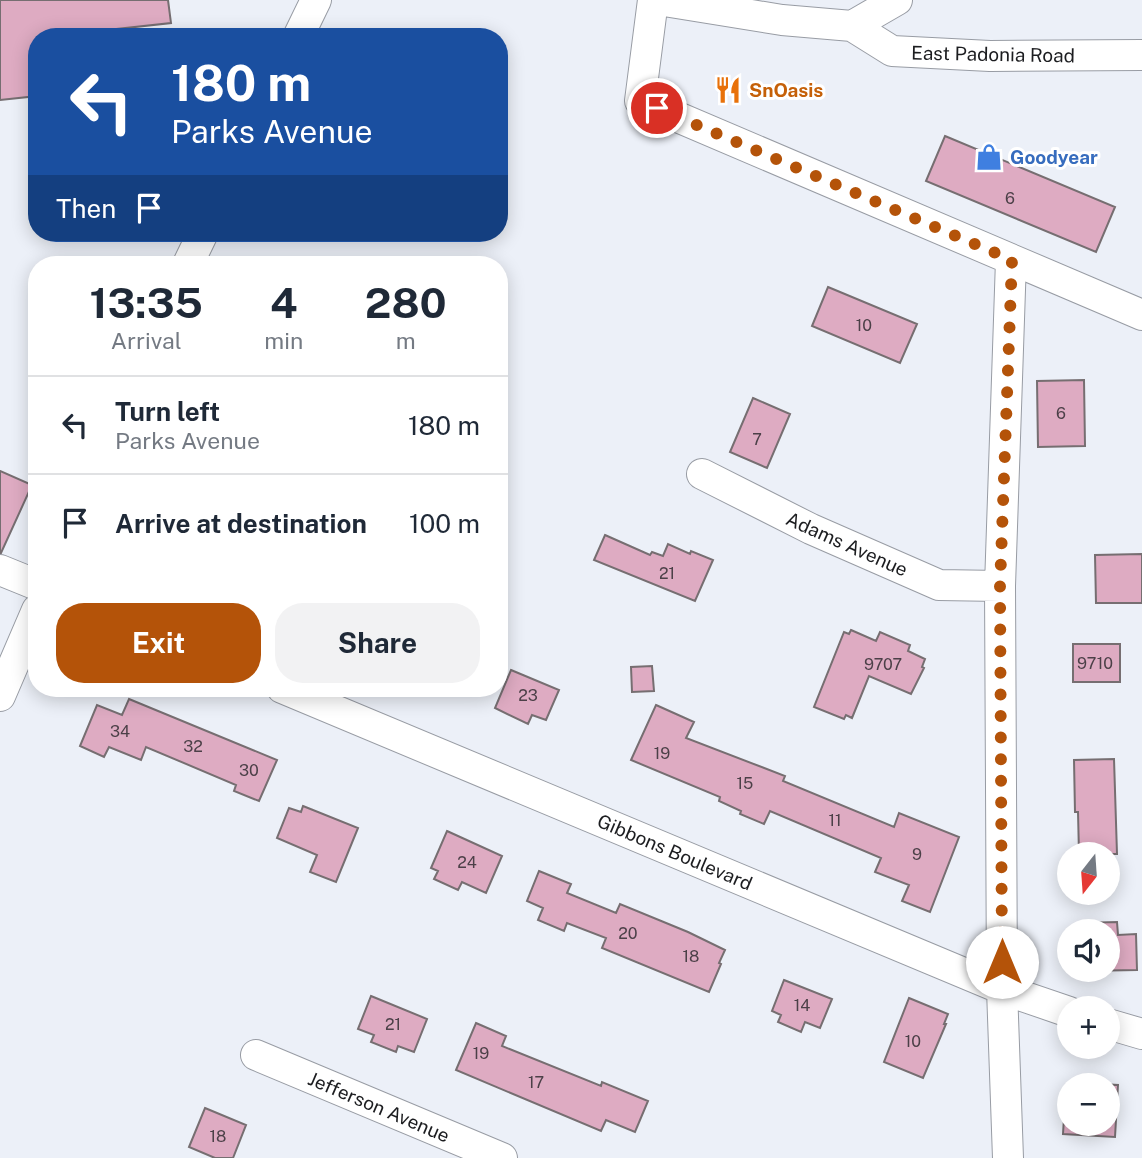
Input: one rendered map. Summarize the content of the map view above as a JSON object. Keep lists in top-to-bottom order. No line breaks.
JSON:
{"streets":{"street":["East Padonia Road","Adams Avenue","Gibbons Boulevard","Jefferson Avenue"]},"places":{"restaurant":["SnOasis"],"shop":["Goodyear"]},"house_numbers":["6","10","6","7","21","9710","9707","23","34","32","19","30","15","11","9","24","20","18","14","21","10","19","17","18"],"north":"bottom","page":{"turn":["180 m","Parks Avenue"],"then":"Then","eta":["13:35","Arrival","4","min","280","m"],"list":[{"name":"Turn left","note":"Parks Avenue","value":"180 m"},{"name":"Arrive at destination","value":"100 m"}],"buttons":["Exit","Share"],"map_buttons":["+","−"]}}
